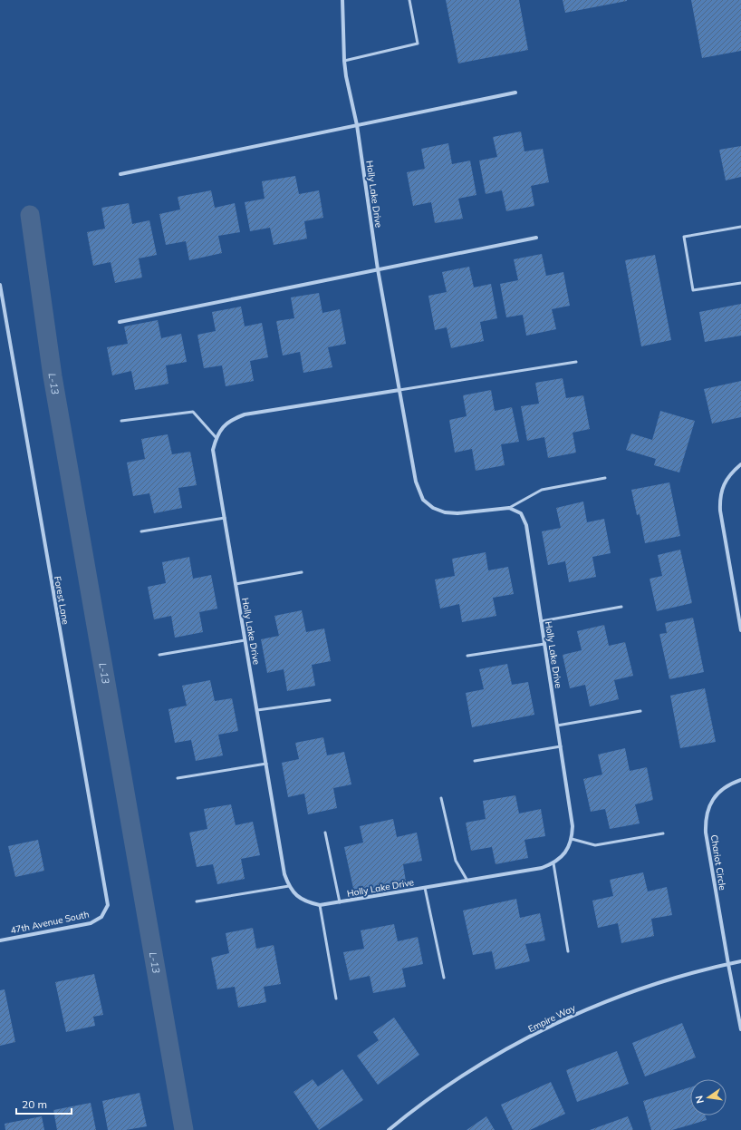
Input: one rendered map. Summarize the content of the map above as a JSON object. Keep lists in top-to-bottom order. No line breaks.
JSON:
{"streets":{"street":["Holly Lake Drive","Forest Lane","Chariot Circle","47th Avenue South","Empire Way"]},"crossings":[["Forest Lane","47th Avenue South"],["Chariot Circle","Empire Way"]],"water":["L-13"],"scale_bar":"20 m","north":"left"}
